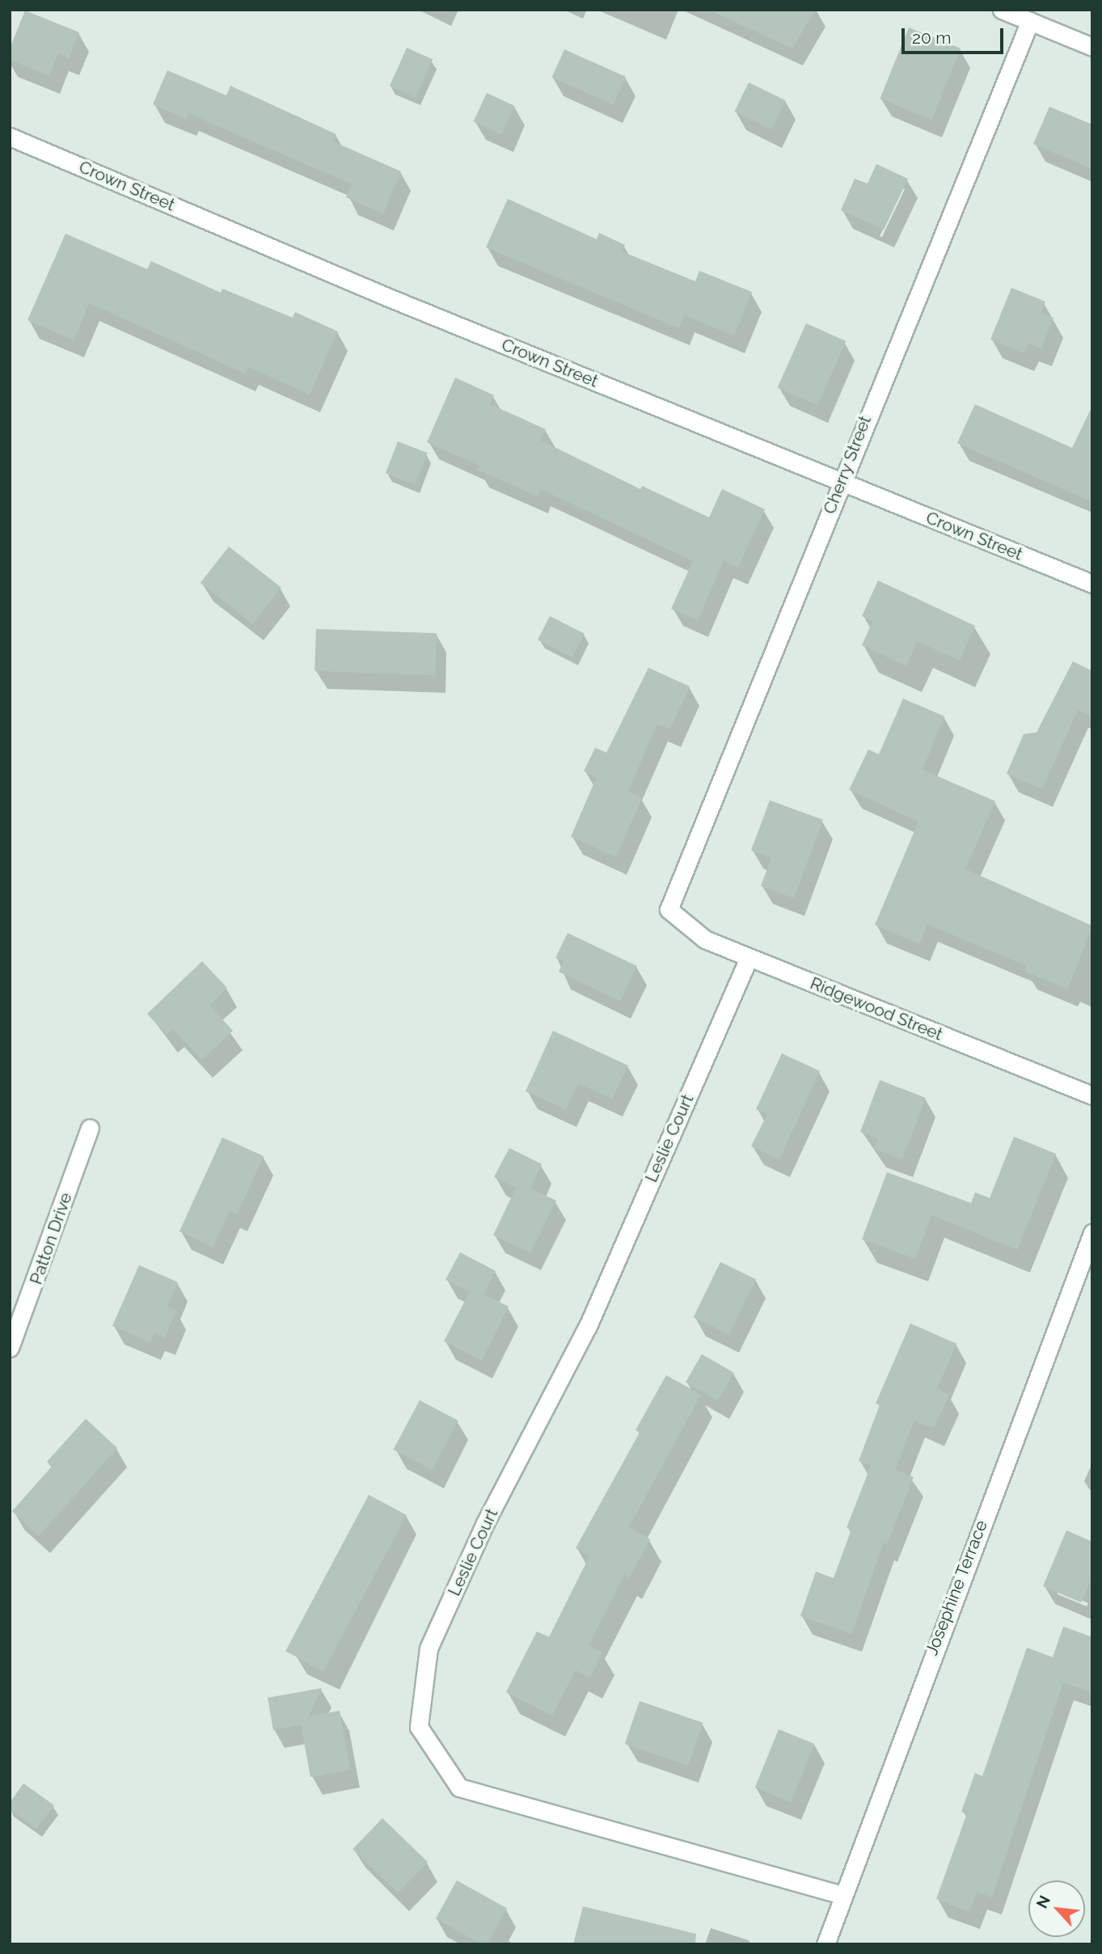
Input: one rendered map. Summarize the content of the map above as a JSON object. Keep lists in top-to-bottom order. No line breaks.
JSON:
{"streets":{"street":["Crown Street","Cherry Street","Ridgewood Street","Leslie Court","Patton Drive","Josephine Terrace"]},"crossings":[["Crown Street","Cherry Street"],["Cherry Street","Ridgewood Street"],["Ridgewood Street","Leslie Court"],["Leslie Court","Josephine Terrace"]],"scale_bar":"20 m","north":"top left"}
